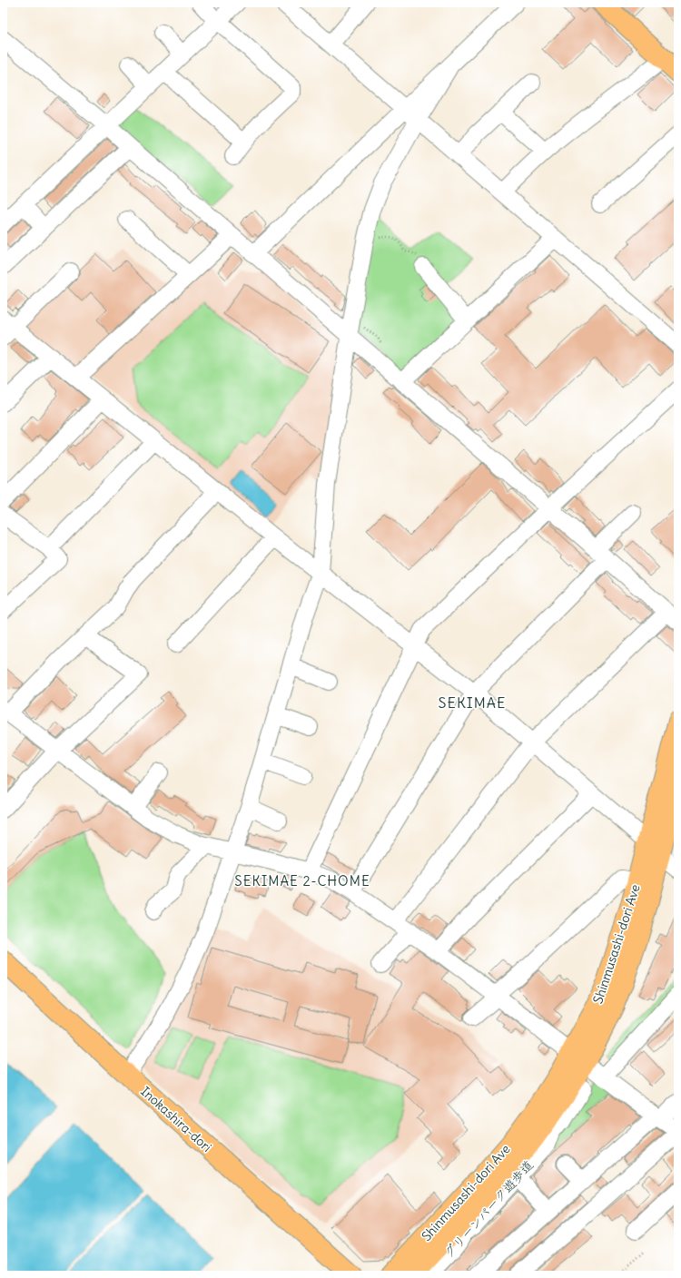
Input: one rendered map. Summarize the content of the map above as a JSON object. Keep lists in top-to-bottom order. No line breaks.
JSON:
{"streets":{"main road":["Shinmusashi-dori Ave","Inokashira-dori"],"street":["グリーンパーク遊歩道"]},"districts":["SEKIMAE","SEKIMAE 2-CHOME"]}
